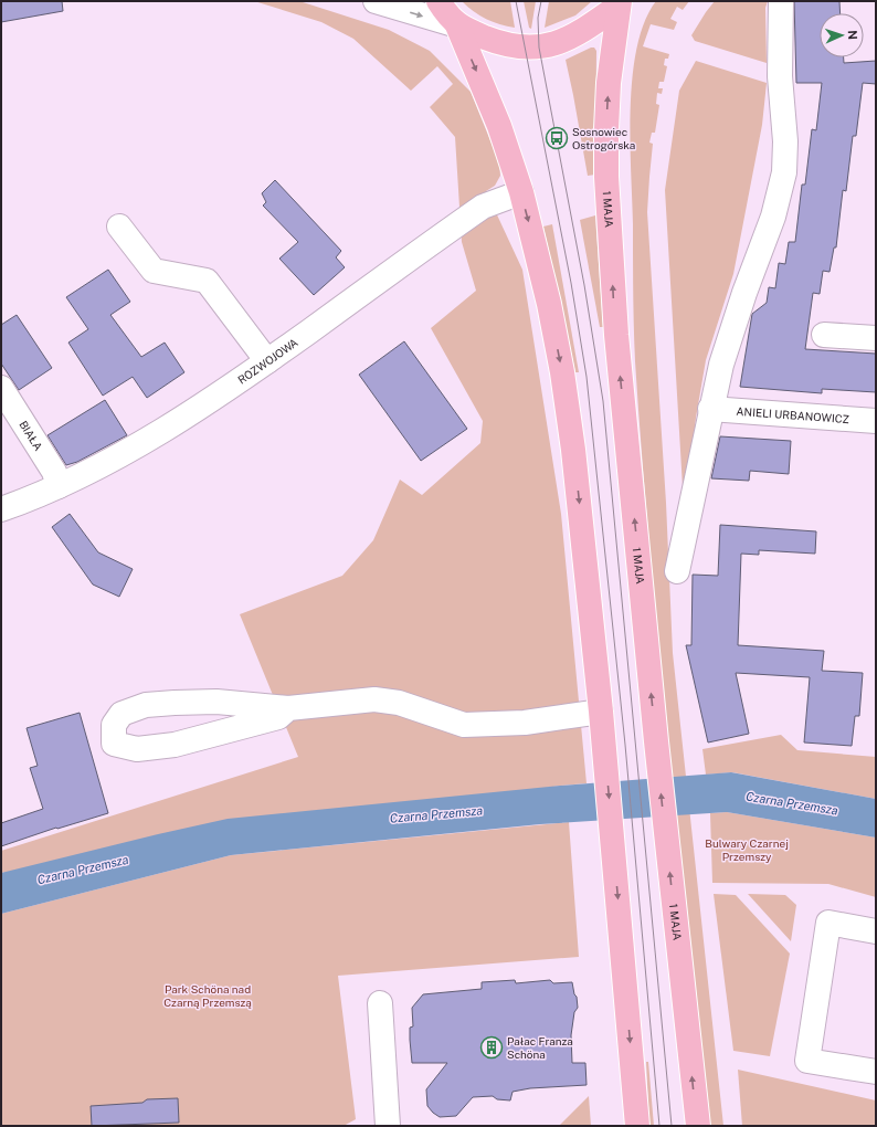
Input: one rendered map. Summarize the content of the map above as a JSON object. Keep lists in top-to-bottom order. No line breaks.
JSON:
{"streets":{"main road":["1 MAJA"],"street":["ROZWOJOWA","ANIELI URBANOWICZ","BIAŁA"]},"crossings":[["ROZWOJOWA","BIAŁA"]],"water":["Czarna Przemsza"],"parks":["Bulwary Czarnej Przemszy","Park Schöna nad Czarną Przemszą"],"places":{"bus stop":["Sosnowiec Ostrogórska"],"building":["Pałac Franza Schöna"]},"north":"right"}
